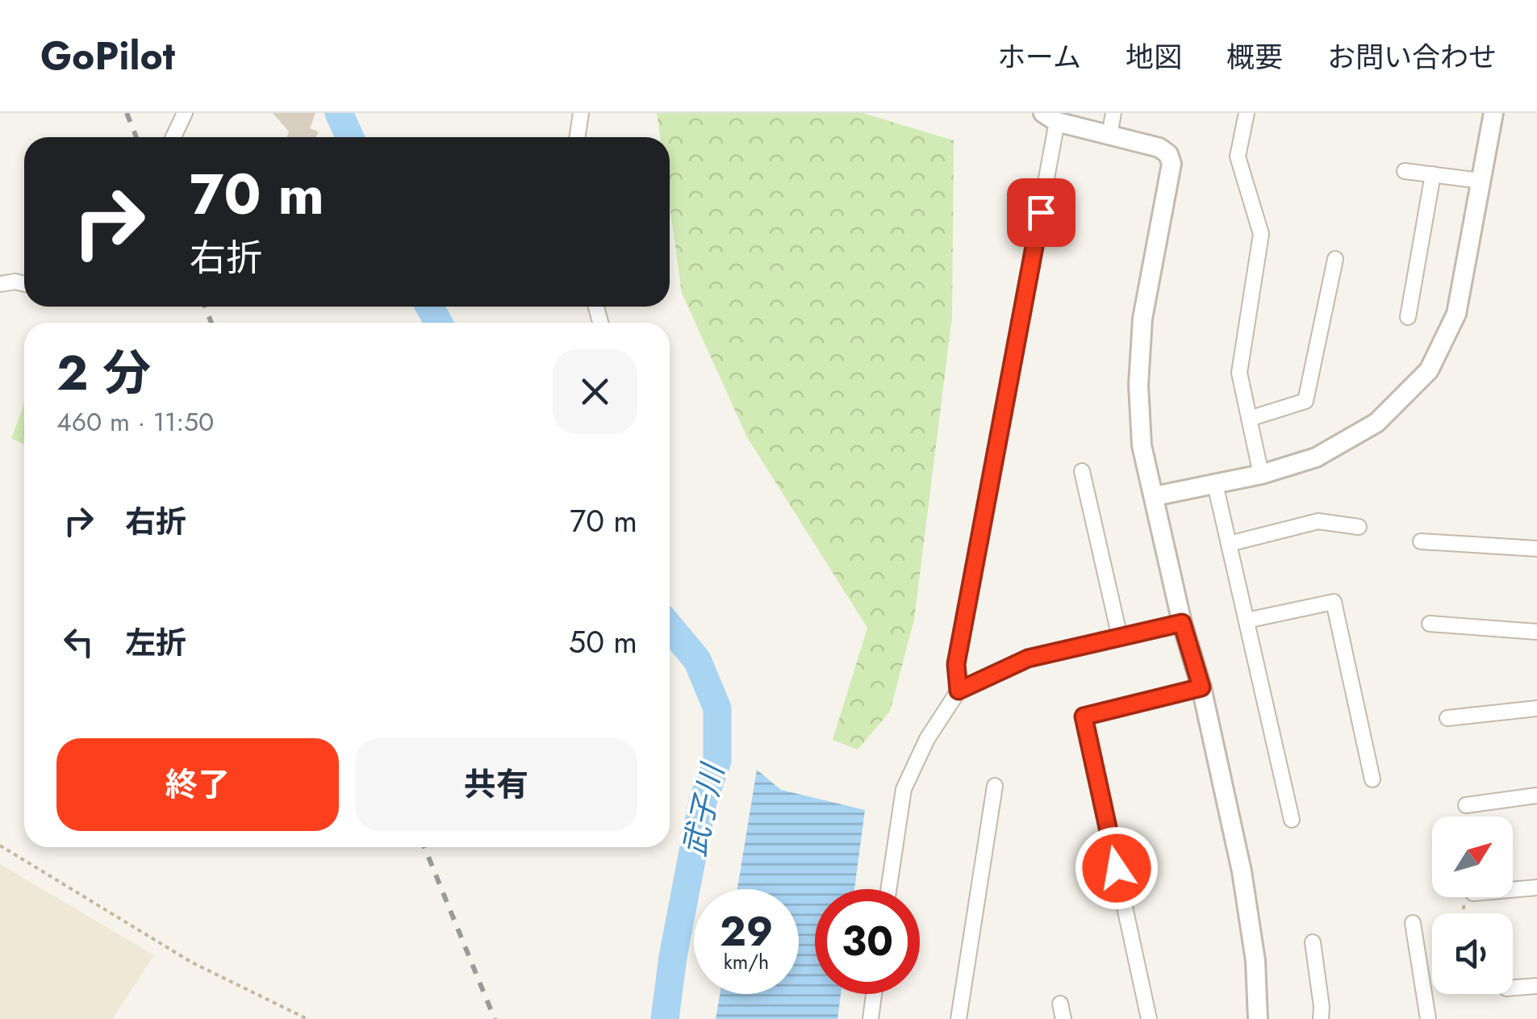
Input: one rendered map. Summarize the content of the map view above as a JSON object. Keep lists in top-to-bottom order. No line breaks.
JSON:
{"water":["武子川"],"north":"top right","page":{"header":"GoPilot","nav":["ホーム","地図","概要","お問い合わせ"],"turn":["70 m","右折"],"heading":["2 分","460 m · 11:50"],"list":[{"name":"右折","value":"70 m"},{"name":"左折","value":"50 m"}],"buttons":["終了","共有"],"speed":"29 km/h","limit":"30"}}
